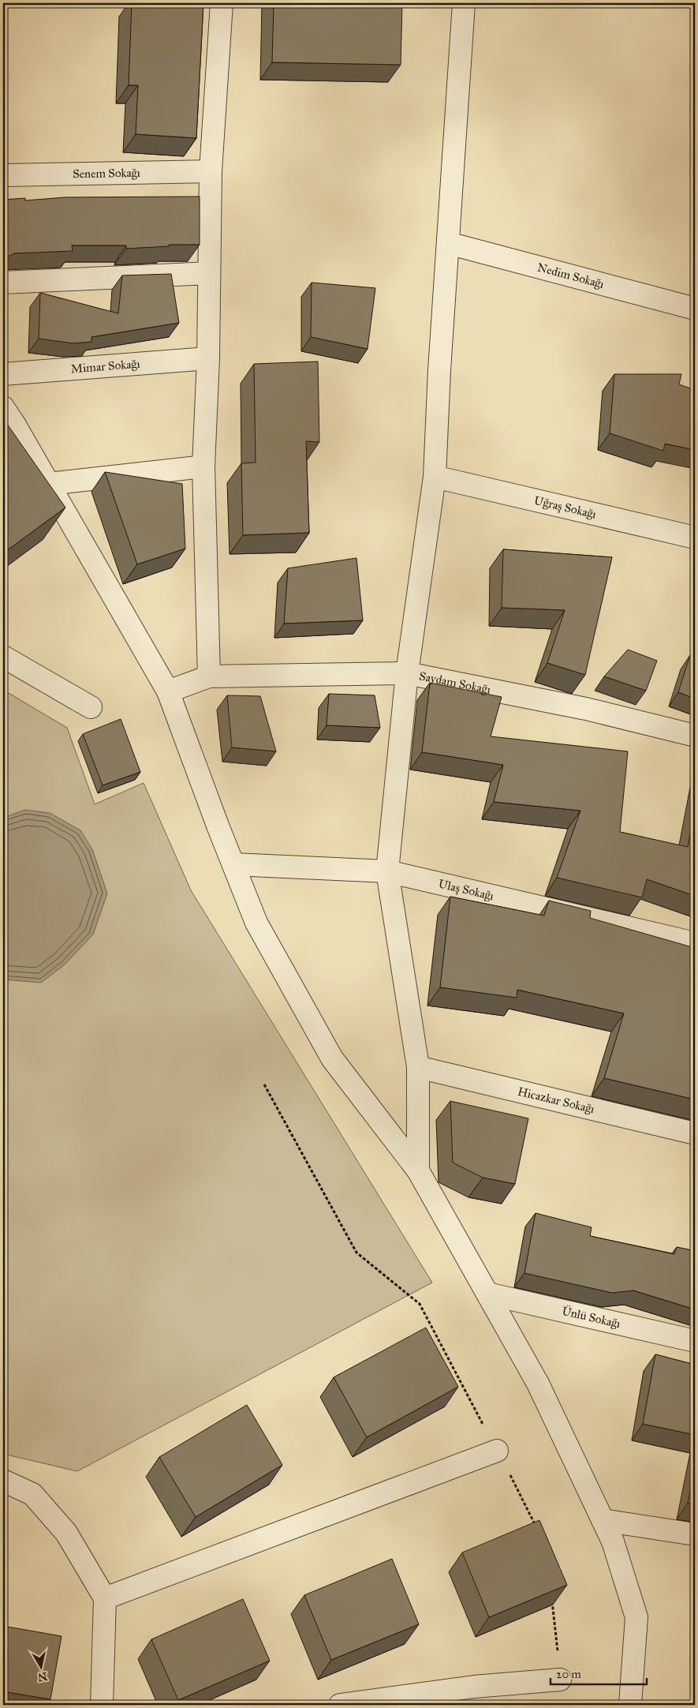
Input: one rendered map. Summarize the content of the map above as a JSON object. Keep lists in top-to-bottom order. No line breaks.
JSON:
{"streets":{"street":["Senem Sokağı","Nedim Sokağı","Mimar Sokağı","Uğraş Sokağı","Saydam Sokağı","Ulaş Sokağı","Hicazkar Sokağı","Ünlü Sokağı"]},"scale_bar":"20 m","north":"bottom"}
